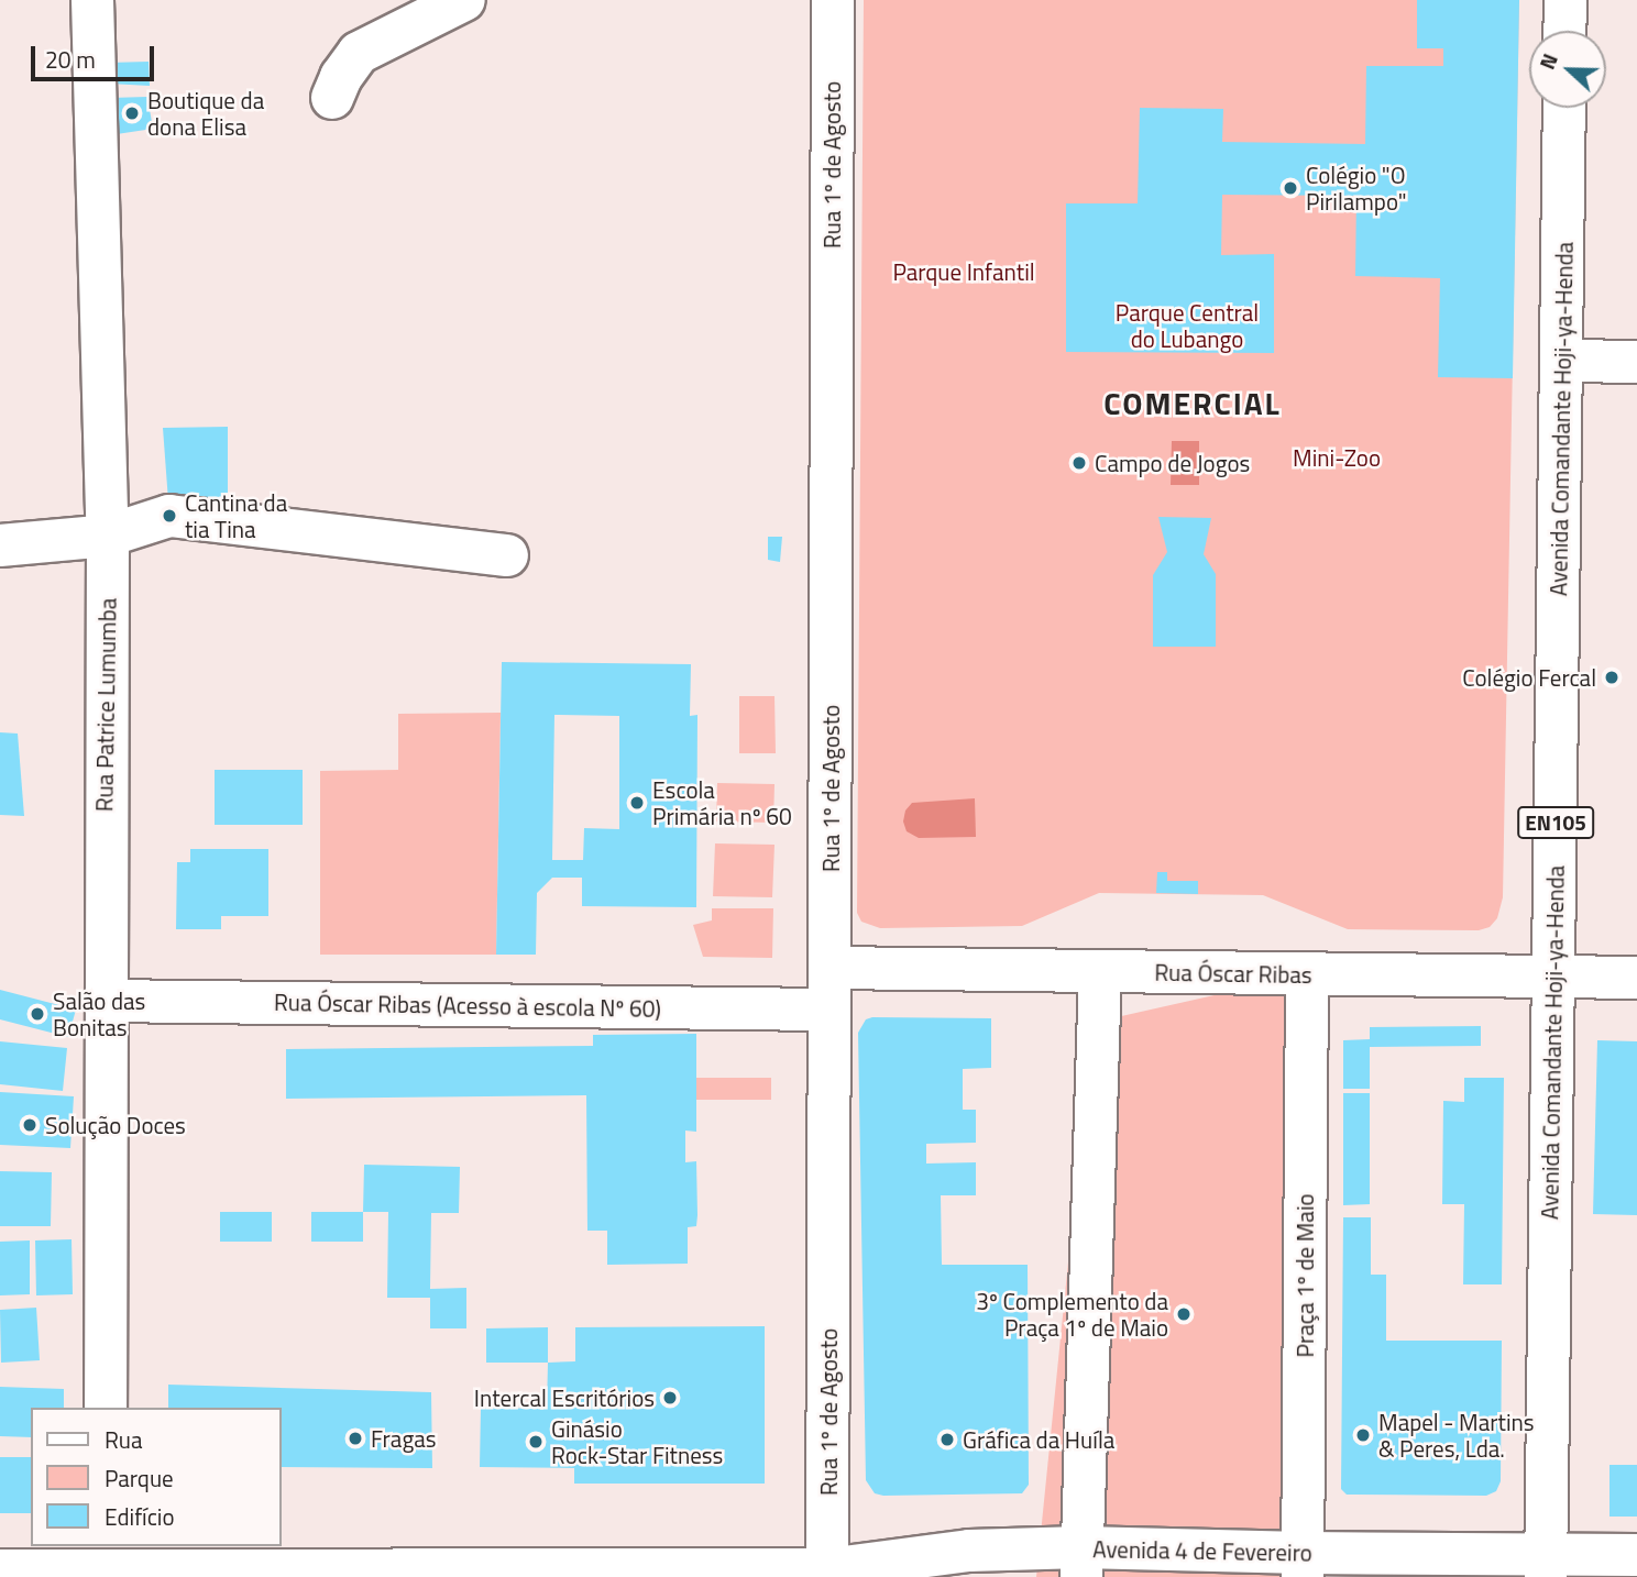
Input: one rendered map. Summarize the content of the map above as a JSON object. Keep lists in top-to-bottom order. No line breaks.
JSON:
{"streets":{"main road":["Rua 1º de Agosto","Avenida Comandante Hoji-ya-Henda","Rua Patrice Lumumba","EN105","Rua Óscar Ribas","Rua Óscar Ribas (Acesso à escola Nº 60)","Praça 1º de Maio","Avenida 4 de Fevereiro"]},"crossings":[["Rua 1º de Agosto","Rua Óscar Ribas"],["Rua 1º de Agosto","Rua Óscar Ribas (Acesso à escola Nº 60)"],["Rua 1º de Agosto","Avenida 4 de Fevereiro"],["Avenida Comandante Hoji-ya-Henda","Rua Óscar Ribas"],["Avenida Comandante Hoji-ya-Henda","Avenida 4 de Fevereiro"],["Rua Patrice Lumumba","Rua Óscar Ribas (Acesso à escola Nº 60)"],["Rua Óscar Ribas","Praça 1º de Maio"],["Praça 1º de Maio","Avenida 4 de Fevereiro"]],"districts":["COMERCIAL"],"parks":["Parque Infantil","Parque Central do Lubango","Mini-Zoo"],"places":["Boutique da dona Elisa","Colégio \"O Pirilampo\"","Campo de Jogos","Cantina da tia Tina","Colégio Fercal","Escola Primária nº 60","Salão das Bonitas","Solução Doces","3º Complemento da Praça 1º de Maio","Intercal Escritórios","Mapel - Martins & Peres, Lda.","Fragas","Gráfica da Huíla","Ginásio Rock-Star Fitness"],"legend":["Rua","Parque","Edifício"],"scale_bar":"20 m","north":"left"}
